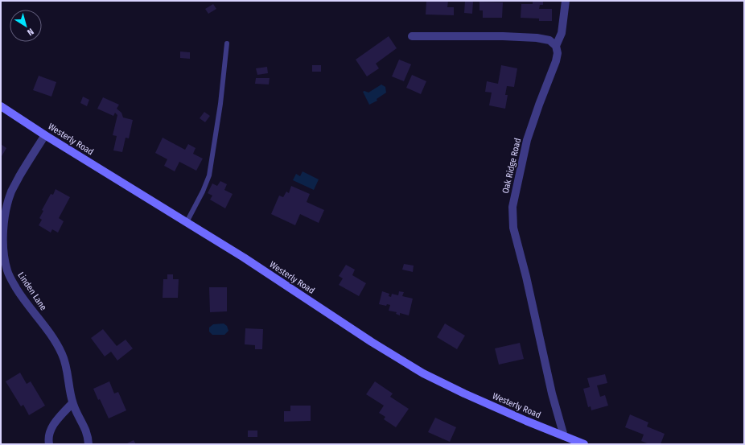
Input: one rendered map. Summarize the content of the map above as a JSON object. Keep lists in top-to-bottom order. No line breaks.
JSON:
{"streets":{"street":["Westerly Road","Oak Ridge Road","Linden Lane"]},"crossings":[["Westerly Road","Oak Ridge Road"],["Westerly Road","Linden Lane"]],"north":"bottom right"}
